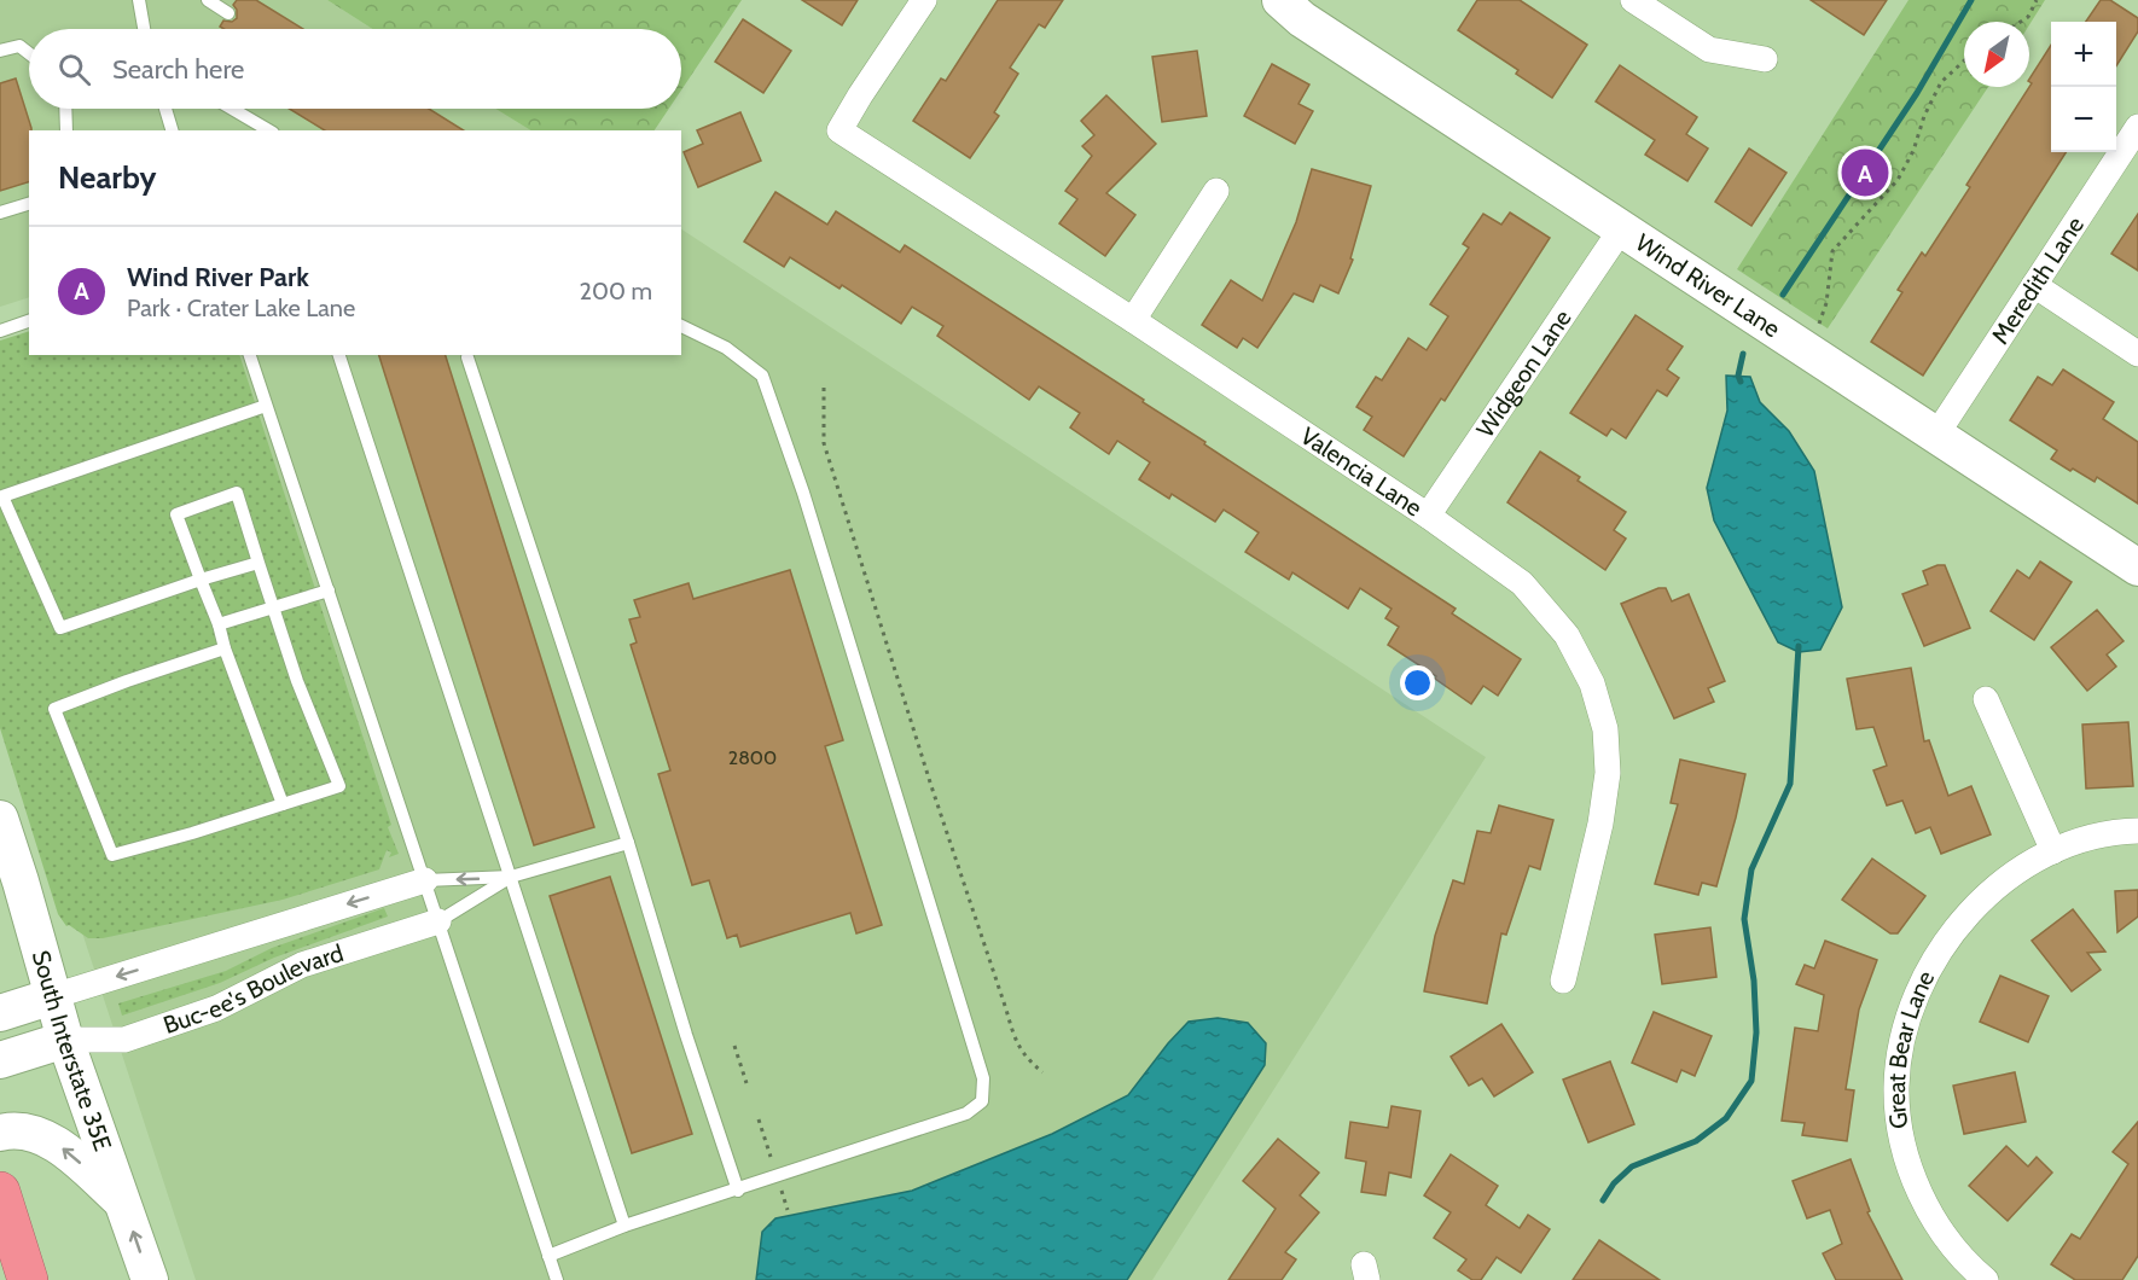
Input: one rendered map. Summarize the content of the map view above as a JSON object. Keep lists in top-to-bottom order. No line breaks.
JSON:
{"streets":{"street":["Meredith Lane","Wind River Lane","Widgeon Lane","Valencia Lane","Buc-ee's Boulevard","South Interstate 35E","Great Bear Lane"]},"crossings":[["Meredith Lane","Wind River Lane"],["Wind River Lane","Widgeon Lane"],["Widgeon Lane","Valencia Lane"],["Buc-ee's Boulevard","South Interstate 35E"]],"house_numbers":["2800"],"north":"bottom left","page":{"map_buttons":["+","−"],"search":"Search here","heading":"Nearby","pins":"A","list":[{"mark":"A","name":"Wind River Park","note":"Park · Crater Lake Lane","value":"200 m"}]}}
